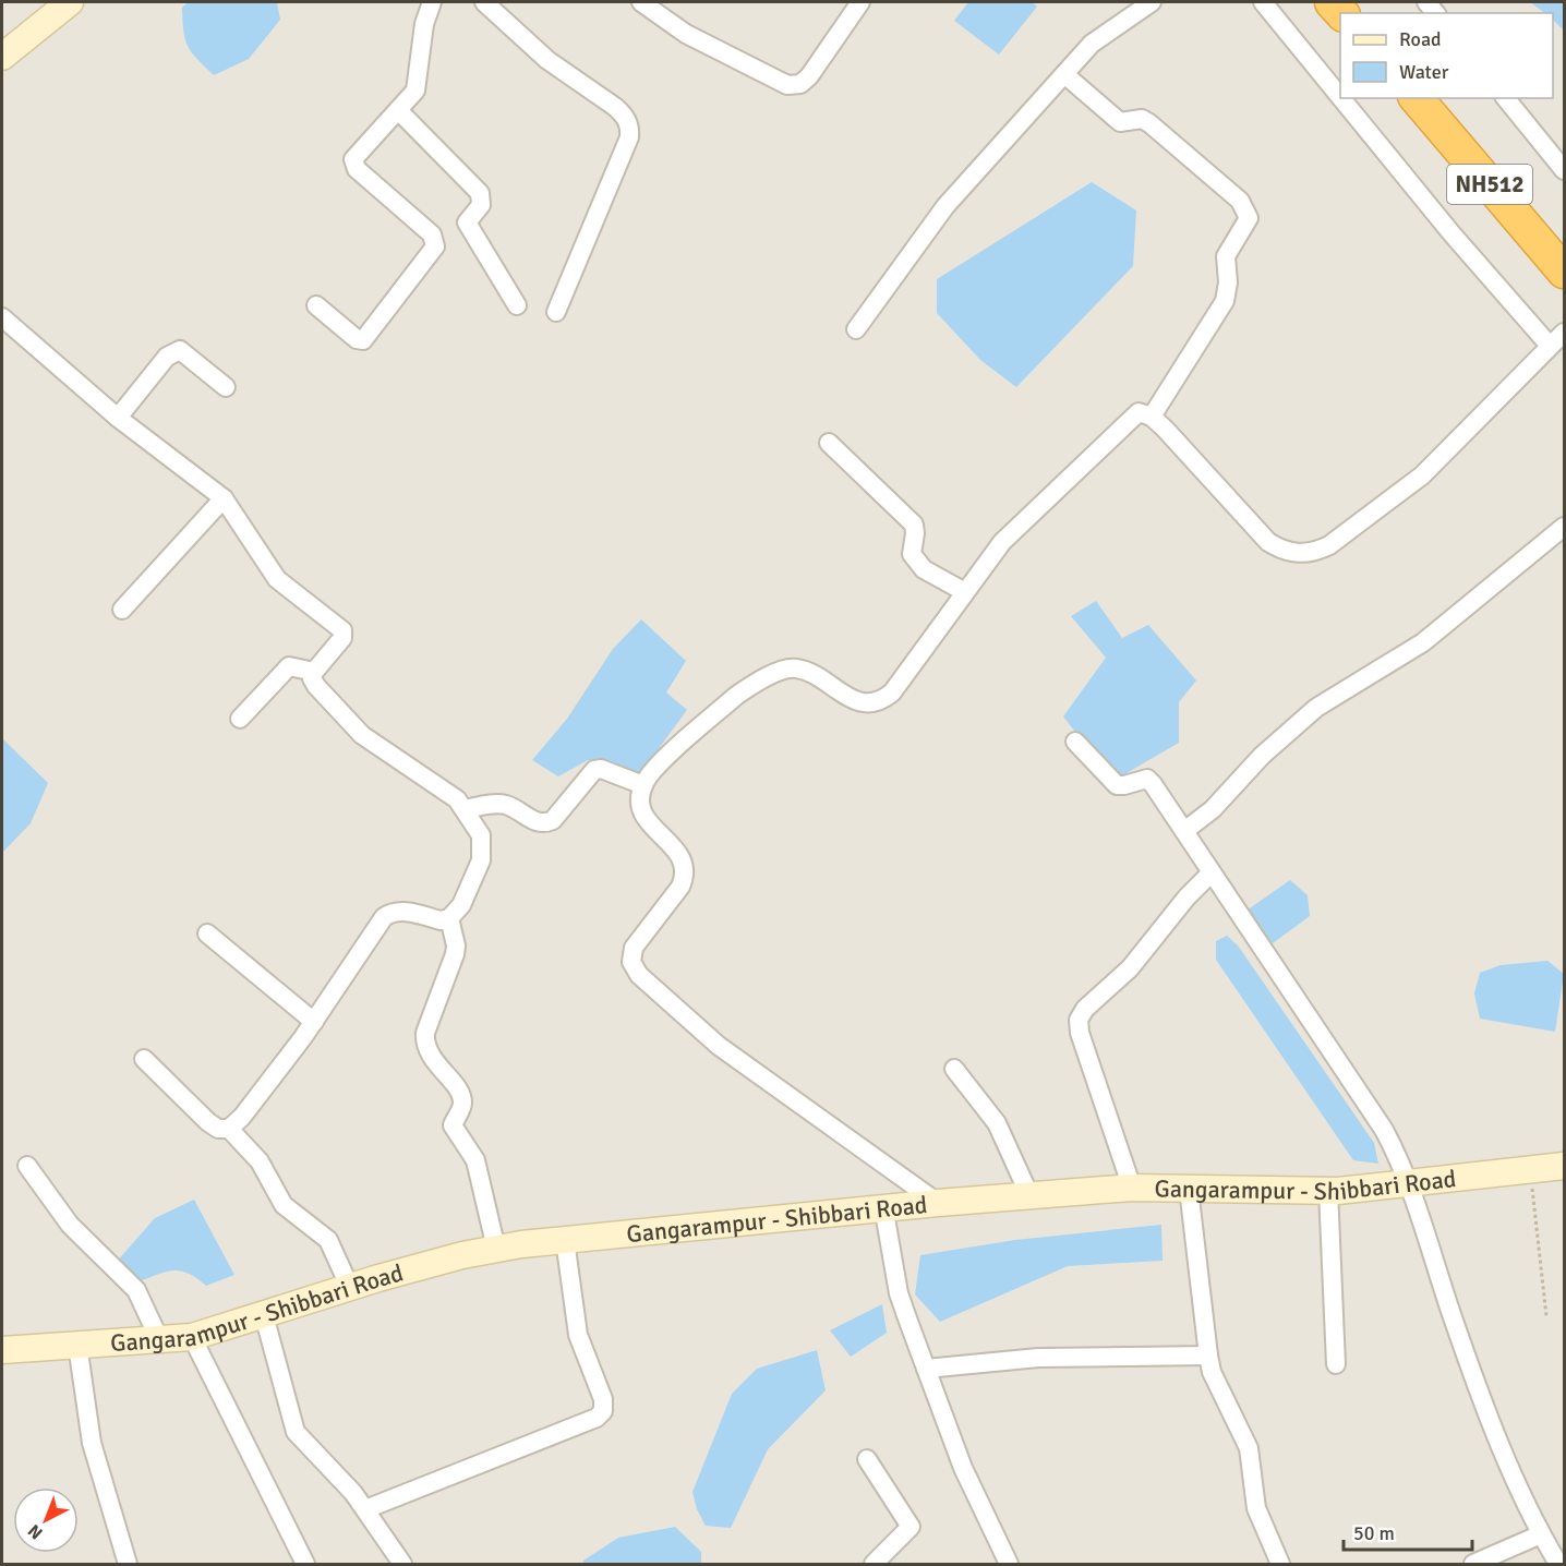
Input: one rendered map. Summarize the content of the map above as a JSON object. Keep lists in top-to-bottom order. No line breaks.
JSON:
{"streets":{"highway":["NH512"],"main road":["Gangarampur - Shibbari Road"]},"legend":["Road","Water"],"scale_bar":"50 m","north":"bottom left"}
